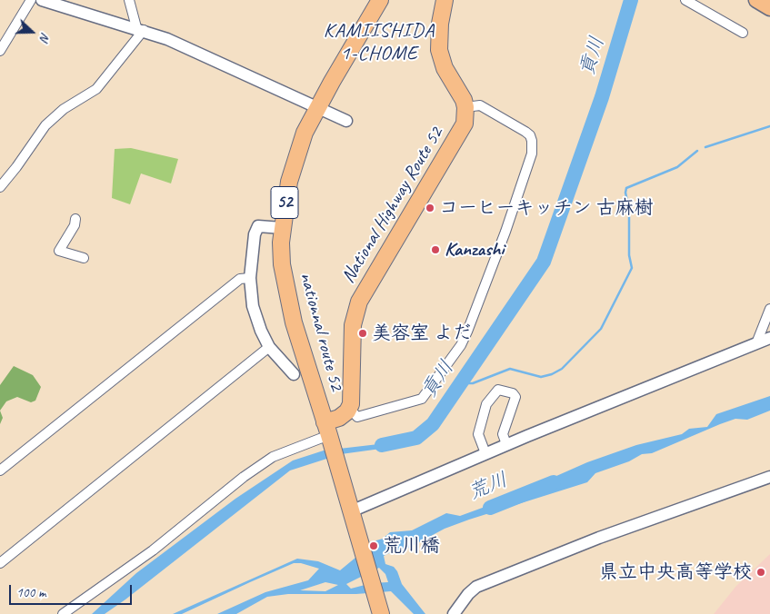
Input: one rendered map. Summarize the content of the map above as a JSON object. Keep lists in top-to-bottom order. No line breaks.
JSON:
{"streets":{"highway":["52","National Highway Route 52","nationnal route 52"]},"crossings":[["52","nationnal route 52"]],"districts":["KAMIISHIDA 1-CHOME"],"water":["貢川","荒川"],"places":["コーヒーキッチン 古麻樹","Kanzashi","美容室 よだ","荒川橋","県立中央高等学校"],"scale_bar":"100 m","north":"right"}
